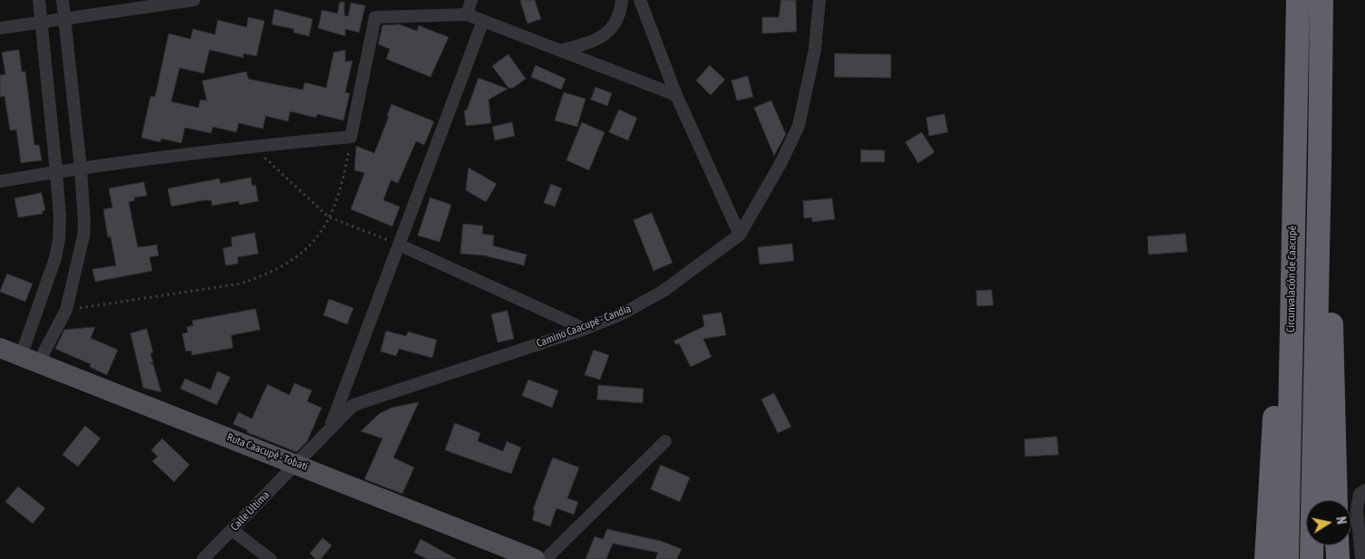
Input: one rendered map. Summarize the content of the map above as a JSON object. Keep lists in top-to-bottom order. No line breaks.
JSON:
{"streets":{"highway":["Circunvalación de Caacupé"],"main road":["Ruta Caacupé - Tobatí"],"street":["Camino Caacupé - Candia","Calle Última"]},"crossings":[["Camino Caacupé - Candia","Ruta Caacupé - Tobatí"],["Camino Caacupé - Candia","Calle Última"],["Ruta Caacupé - Tobatí","Calle Última"]],"north":"right"}
